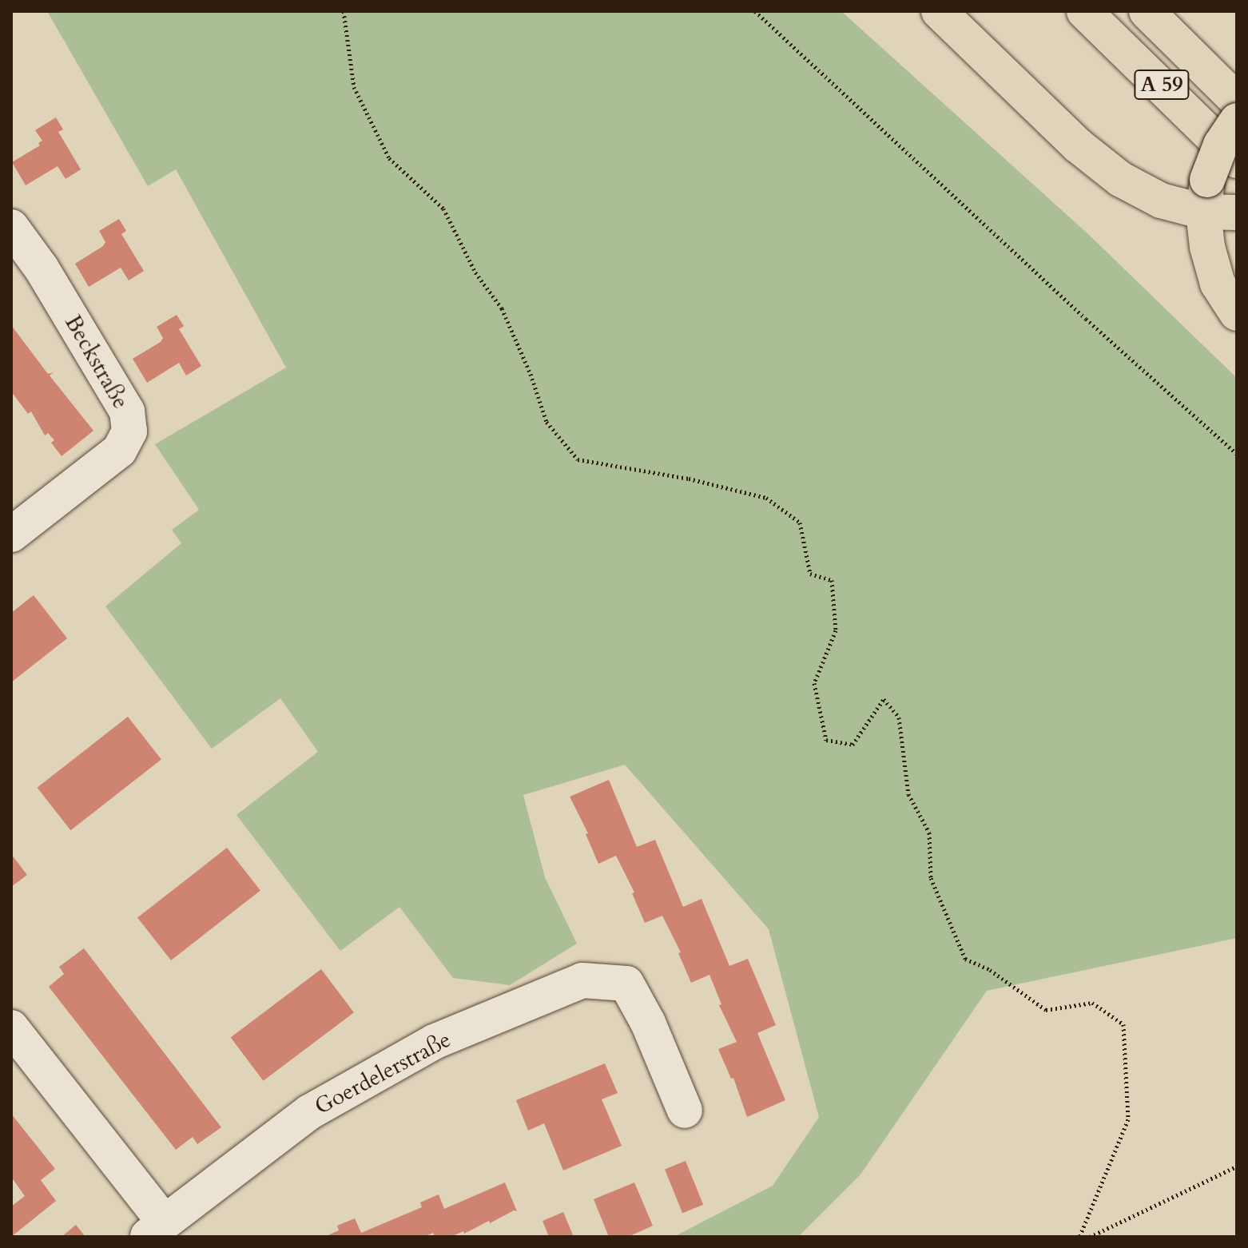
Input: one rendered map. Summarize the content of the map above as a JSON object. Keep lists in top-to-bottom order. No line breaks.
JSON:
{"streets":{"highway":["A 59"],"street":["Beckstraße","Goerdelerstraße"]}}
